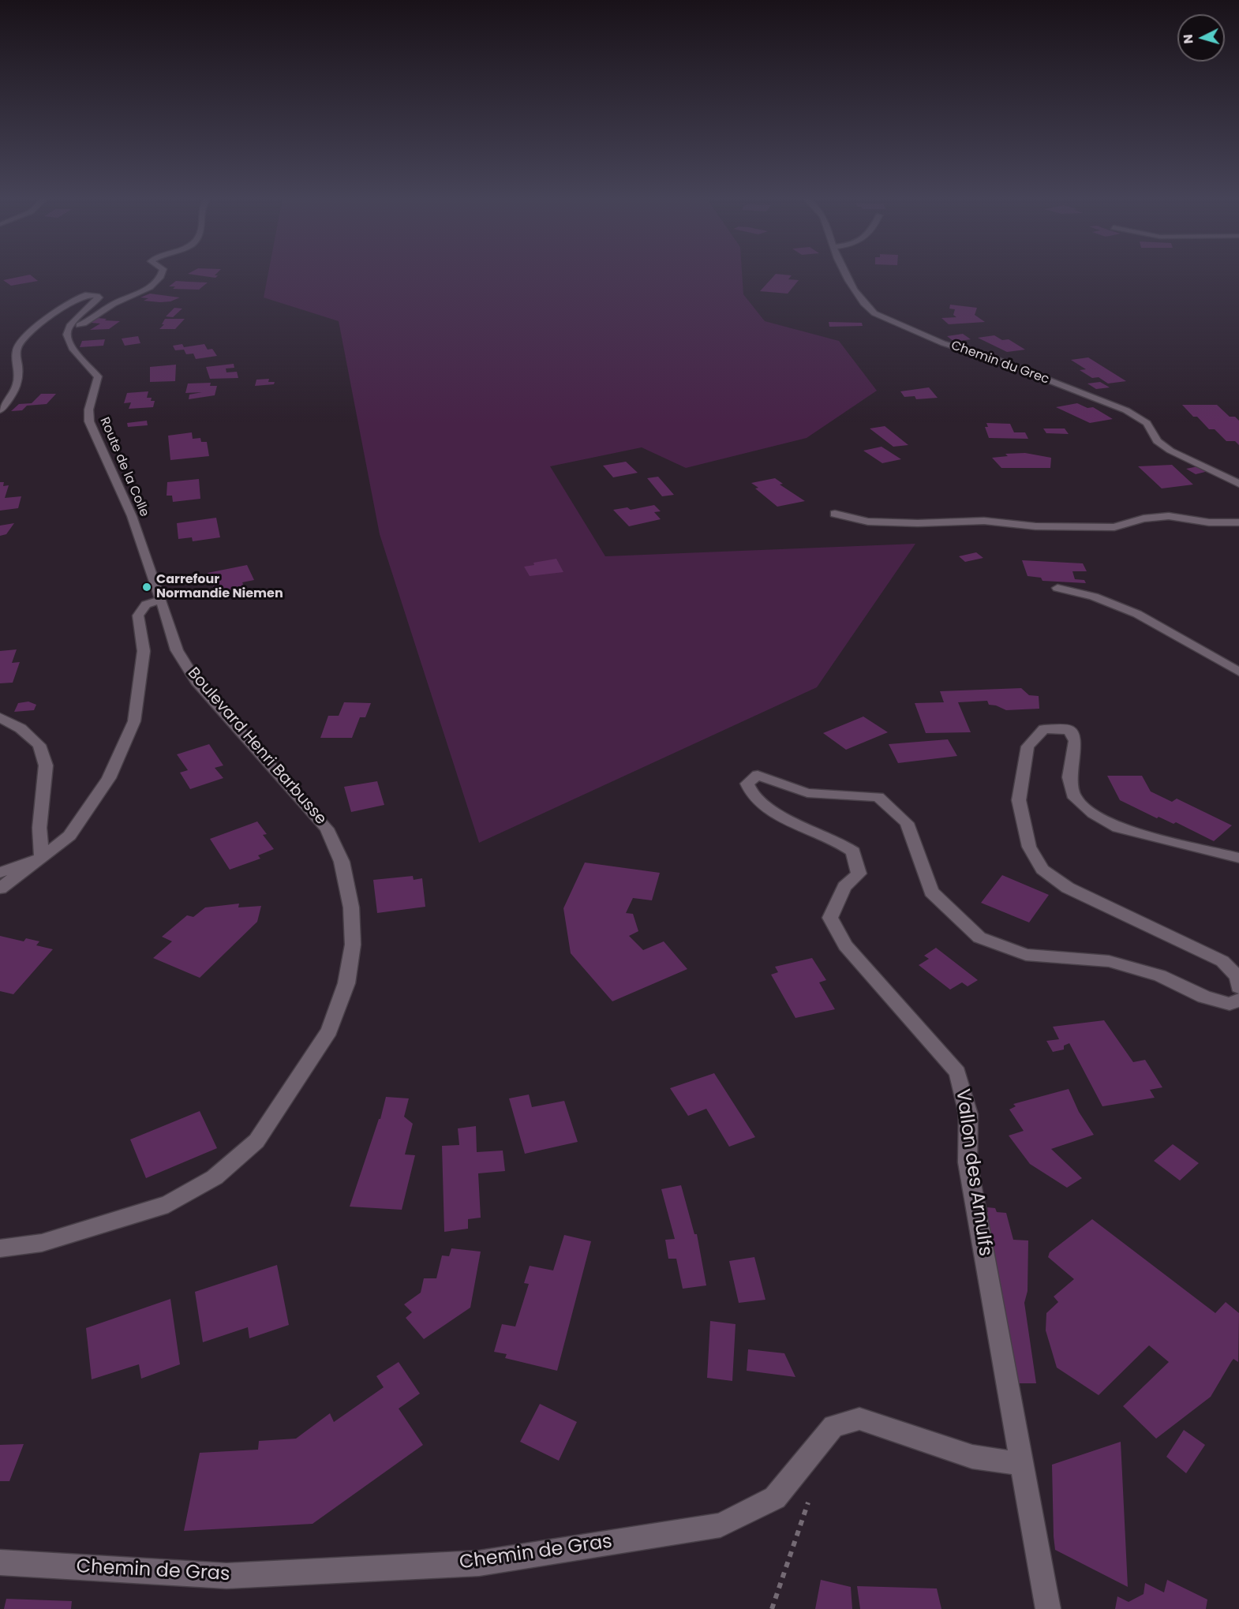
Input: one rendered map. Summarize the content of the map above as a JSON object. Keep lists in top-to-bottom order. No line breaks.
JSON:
{"streets":{"street":["Chemin du Grec","Route de la Colle","Boulevard Henri Barbusse","Vallon des Arnulfs","Chemin de Gras"]},"crossings":[["Route de la Colle","Boulevard Henri Barbusse"],["Vallon des Arnulfs","Chemin de Gras"]],"places":["Carrefour Normandie Niemen"],"north":"left"}
